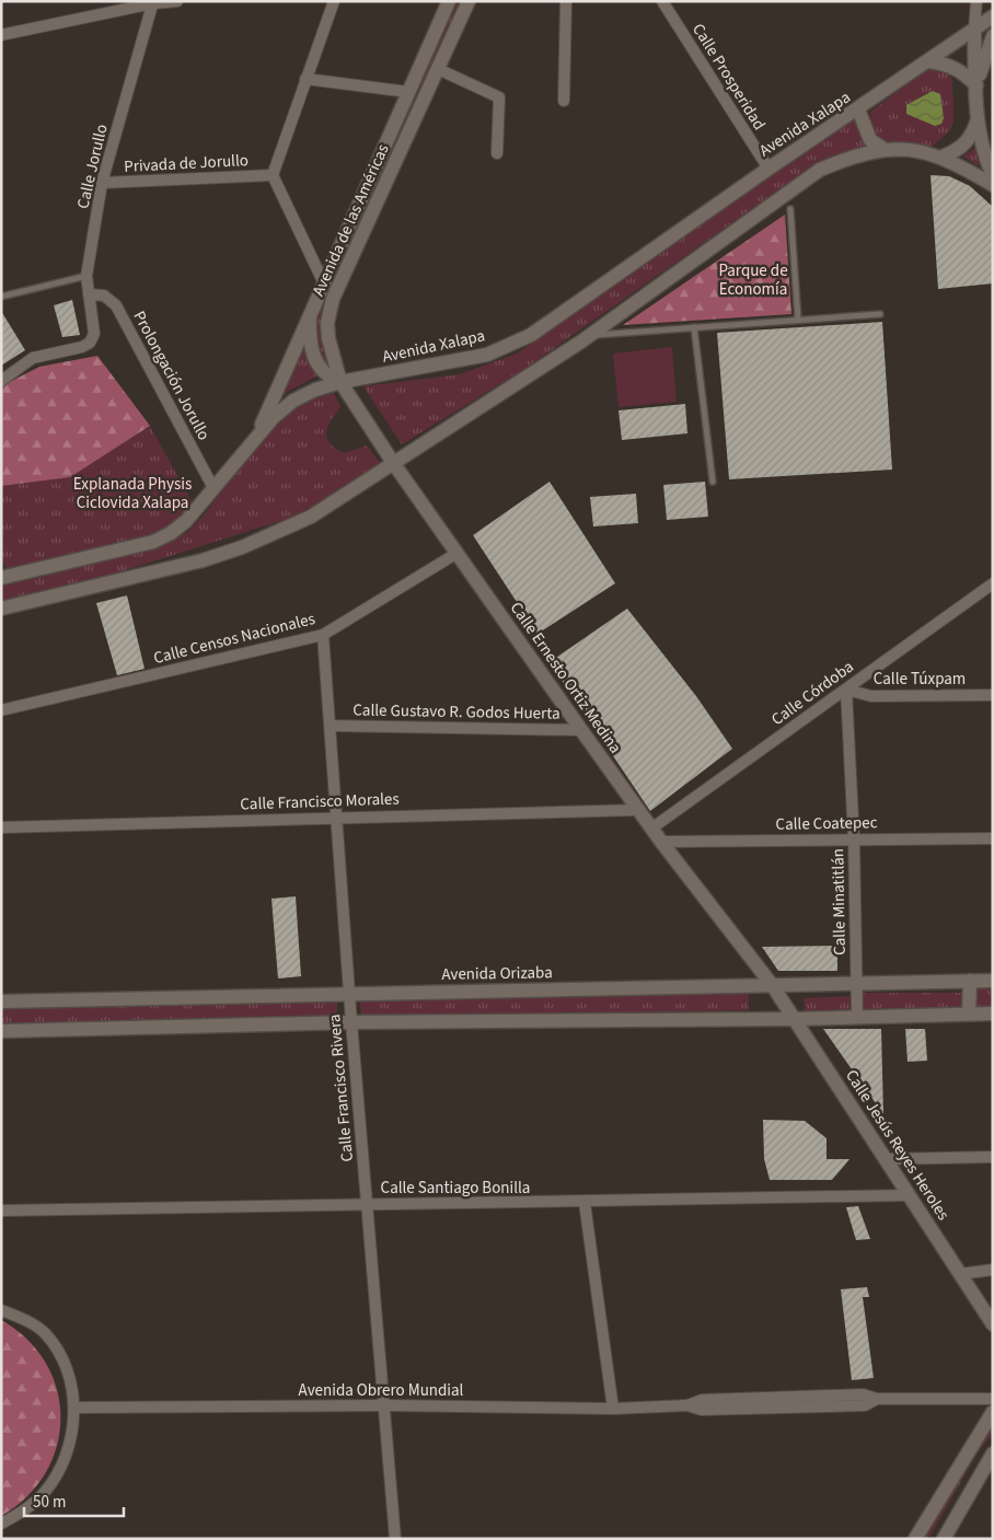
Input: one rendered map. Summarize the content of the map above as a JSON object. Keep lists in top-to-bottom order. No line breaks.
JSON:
{"streets":{"main road":["Avenida Xalapa","Avenida de las Américas","Calle Ernesto Ortiz Medina","Avenida Orizaba","Calle Jesús Reyes Heroles"],"street":["Calle Prosperidad","Privada de Jorullo","Calle Jorullo","Prolongación Jorullo","Calle Censos Nacionales","Calle Túxpam","Calle Córdoba","Calle Gustavo R. Godos Huerta","Calle Francisco Morales","Calle Coatepec","Calle Minatitlán","Calle Francisco Rivera","Calle Santiago Bonilla","Avenida Obrero Mundial"]},"crossings":[["Calle Prosperidad","Avenida Xalapa"],["Avenida Xalapa","Avenida de las Américas"],["Avenida Xalapa","Prolongación Jorullo"],["Avenida Xalapa","Calle Ernesto Ortiz Medina"],["Privada de Jorullo","Calle Jorullo"],["Calle Jorullo","Prolongación Jorullo"],["Avenida de las Américas","Calle Ernesto Ortiz Medina"],["Calle Censos Nacionales","Calle Ernesto Ortiz Medina"],["Calle Censos Nacionales","Calle Francisco Rivera"],["Calle Ernesto Ortiz Medina","Calle Córdoba"],["Calle Ernesto Ortiz Medina","Calle Gustavo R. Godos Huerta"],["Calle Ernesto Ortiz Medina","Calle Francisco Morales"],["Calle Ernesto Ortiz Medina","Calle Coatepec"],["Calle Ernesto Ortiz Medina","Avenida Orizaba"],["Calle Ernesto Ortiz Medina","Calle Jesús Reyes Heroles"],["Calle Túxpam","Calle Córdoba"],["Calle Túxpam","Calle Minatitlán"],["Calle Córdoba","Calle Minatitlán"],["Calle Gustavo R. Godos Huerta","Calle Francisco Rivera"],["Calle Francisco Morales","Calle Francisco Rivera"],["Calle Coatepec","Calle Minatitlán"],["Calle Minatitlán","Avenida Orizaba"],["Avenida Orizaba","Calle Francisco Rivera"],["Avenida Orizaba","Calle Jesús Reyes Heroles"],["Calle Francisco Rivera","Calle Santiago Bonilla"],["Calle Francisco Rivera","Avenida Obrero Mundial"],["Calle Jesús Reyes Heroles","Calle Santiago Bonilla"]],"parks":["Parque de Economía","Explanada Physis Ciclovida Xalapa"],"scale_bar":"50 m"}
